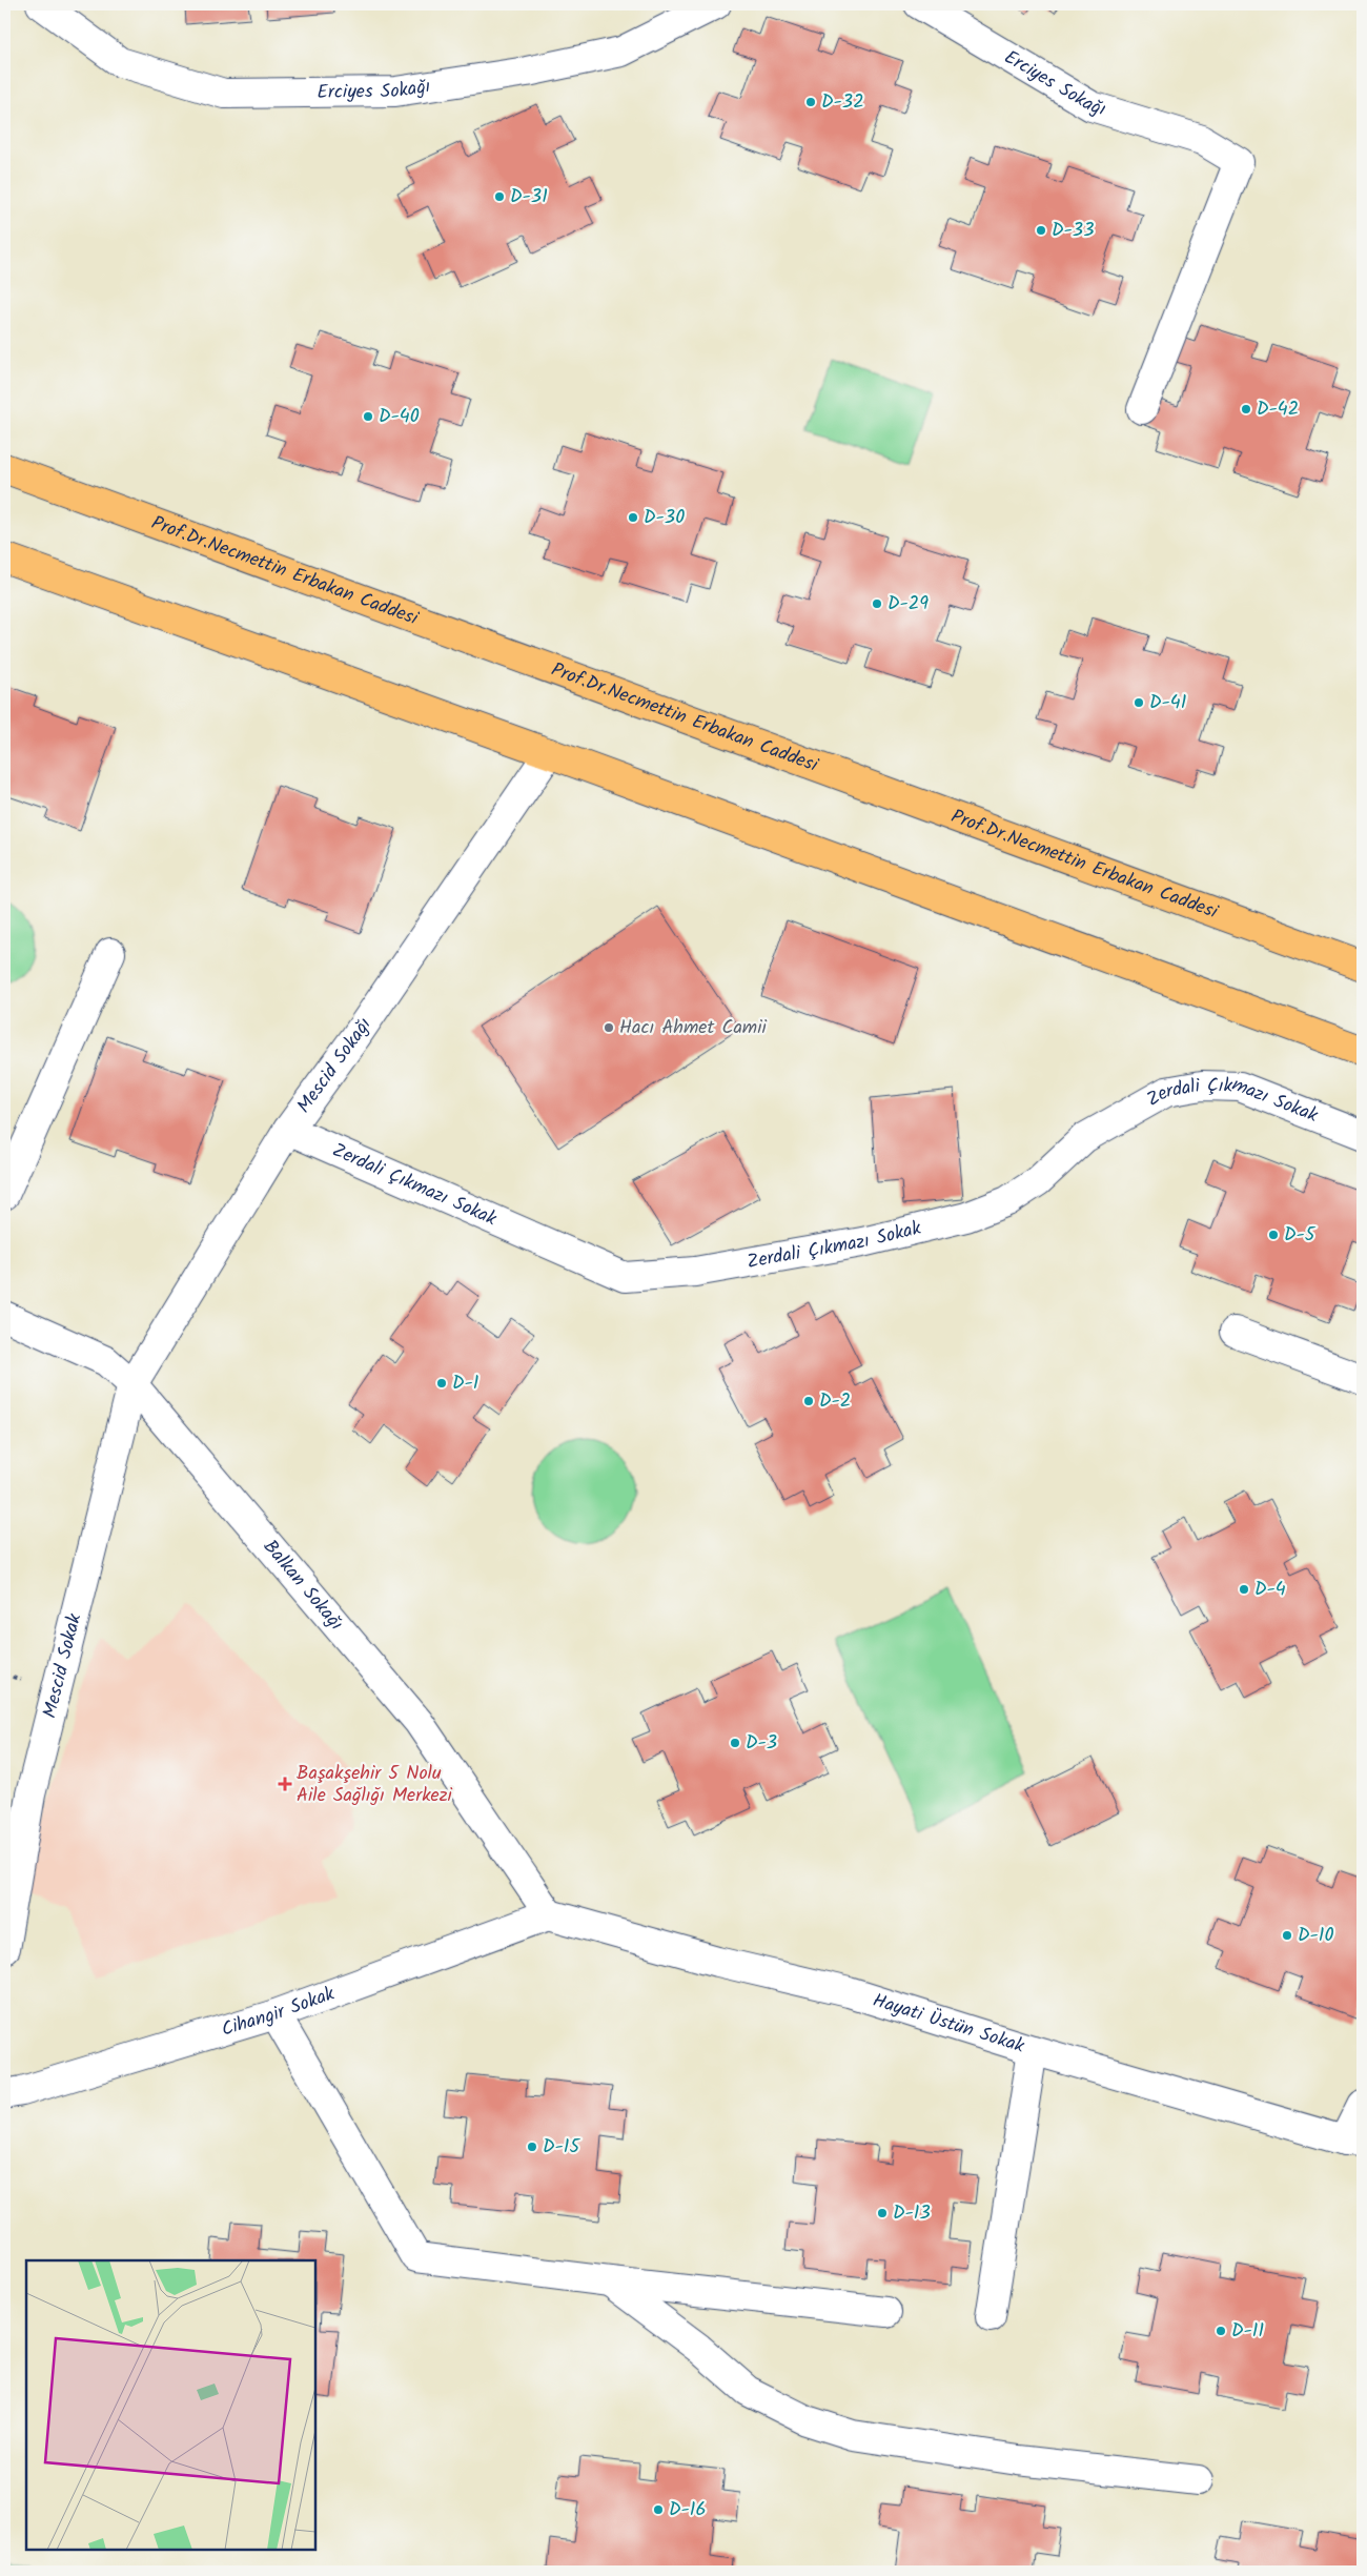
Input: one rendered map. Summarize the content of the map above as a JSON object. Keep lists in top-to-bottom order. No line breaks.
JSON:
{"streets":{"main road":["Prof.Dr.Necmettin Erbakan Caddesi"],"street":["Erciyes Sokağı","Mescid Sokağı","Zerdali Çıkmazı Sokak","Balkan Sokağı","Mescid Sokak","Cihangir Sokak","Hayati Üstün Sokak"]},"crossings":[["Mescid Sokağı","Zerdali Çıkmazı Sokak"],["Mescid Sokağı","Balkan Sokağı"],["Mescid Sokağı","Mescid Sokak"],["Balkan Sokağı","Mescid Sokak"],["Balkan Sokağı","Cihangir Sokak"],["Balkan Sokağı","Hayati Üstün Sokak"],["Cihangir Sokak","Hayati Üstün Sokak"]],"places":{"other":["D-32","D-31","D-33","D-42","D-40","D-30","D-29","D-41","Hacı Ahmet Camii","D-5","D-1","D-2","D-4","D-3","D-10","D-15","D-13","D-11","D-16"],"health":["Başakşehir 5 Nolu Aile Sağlığı Merkezi"]}}
